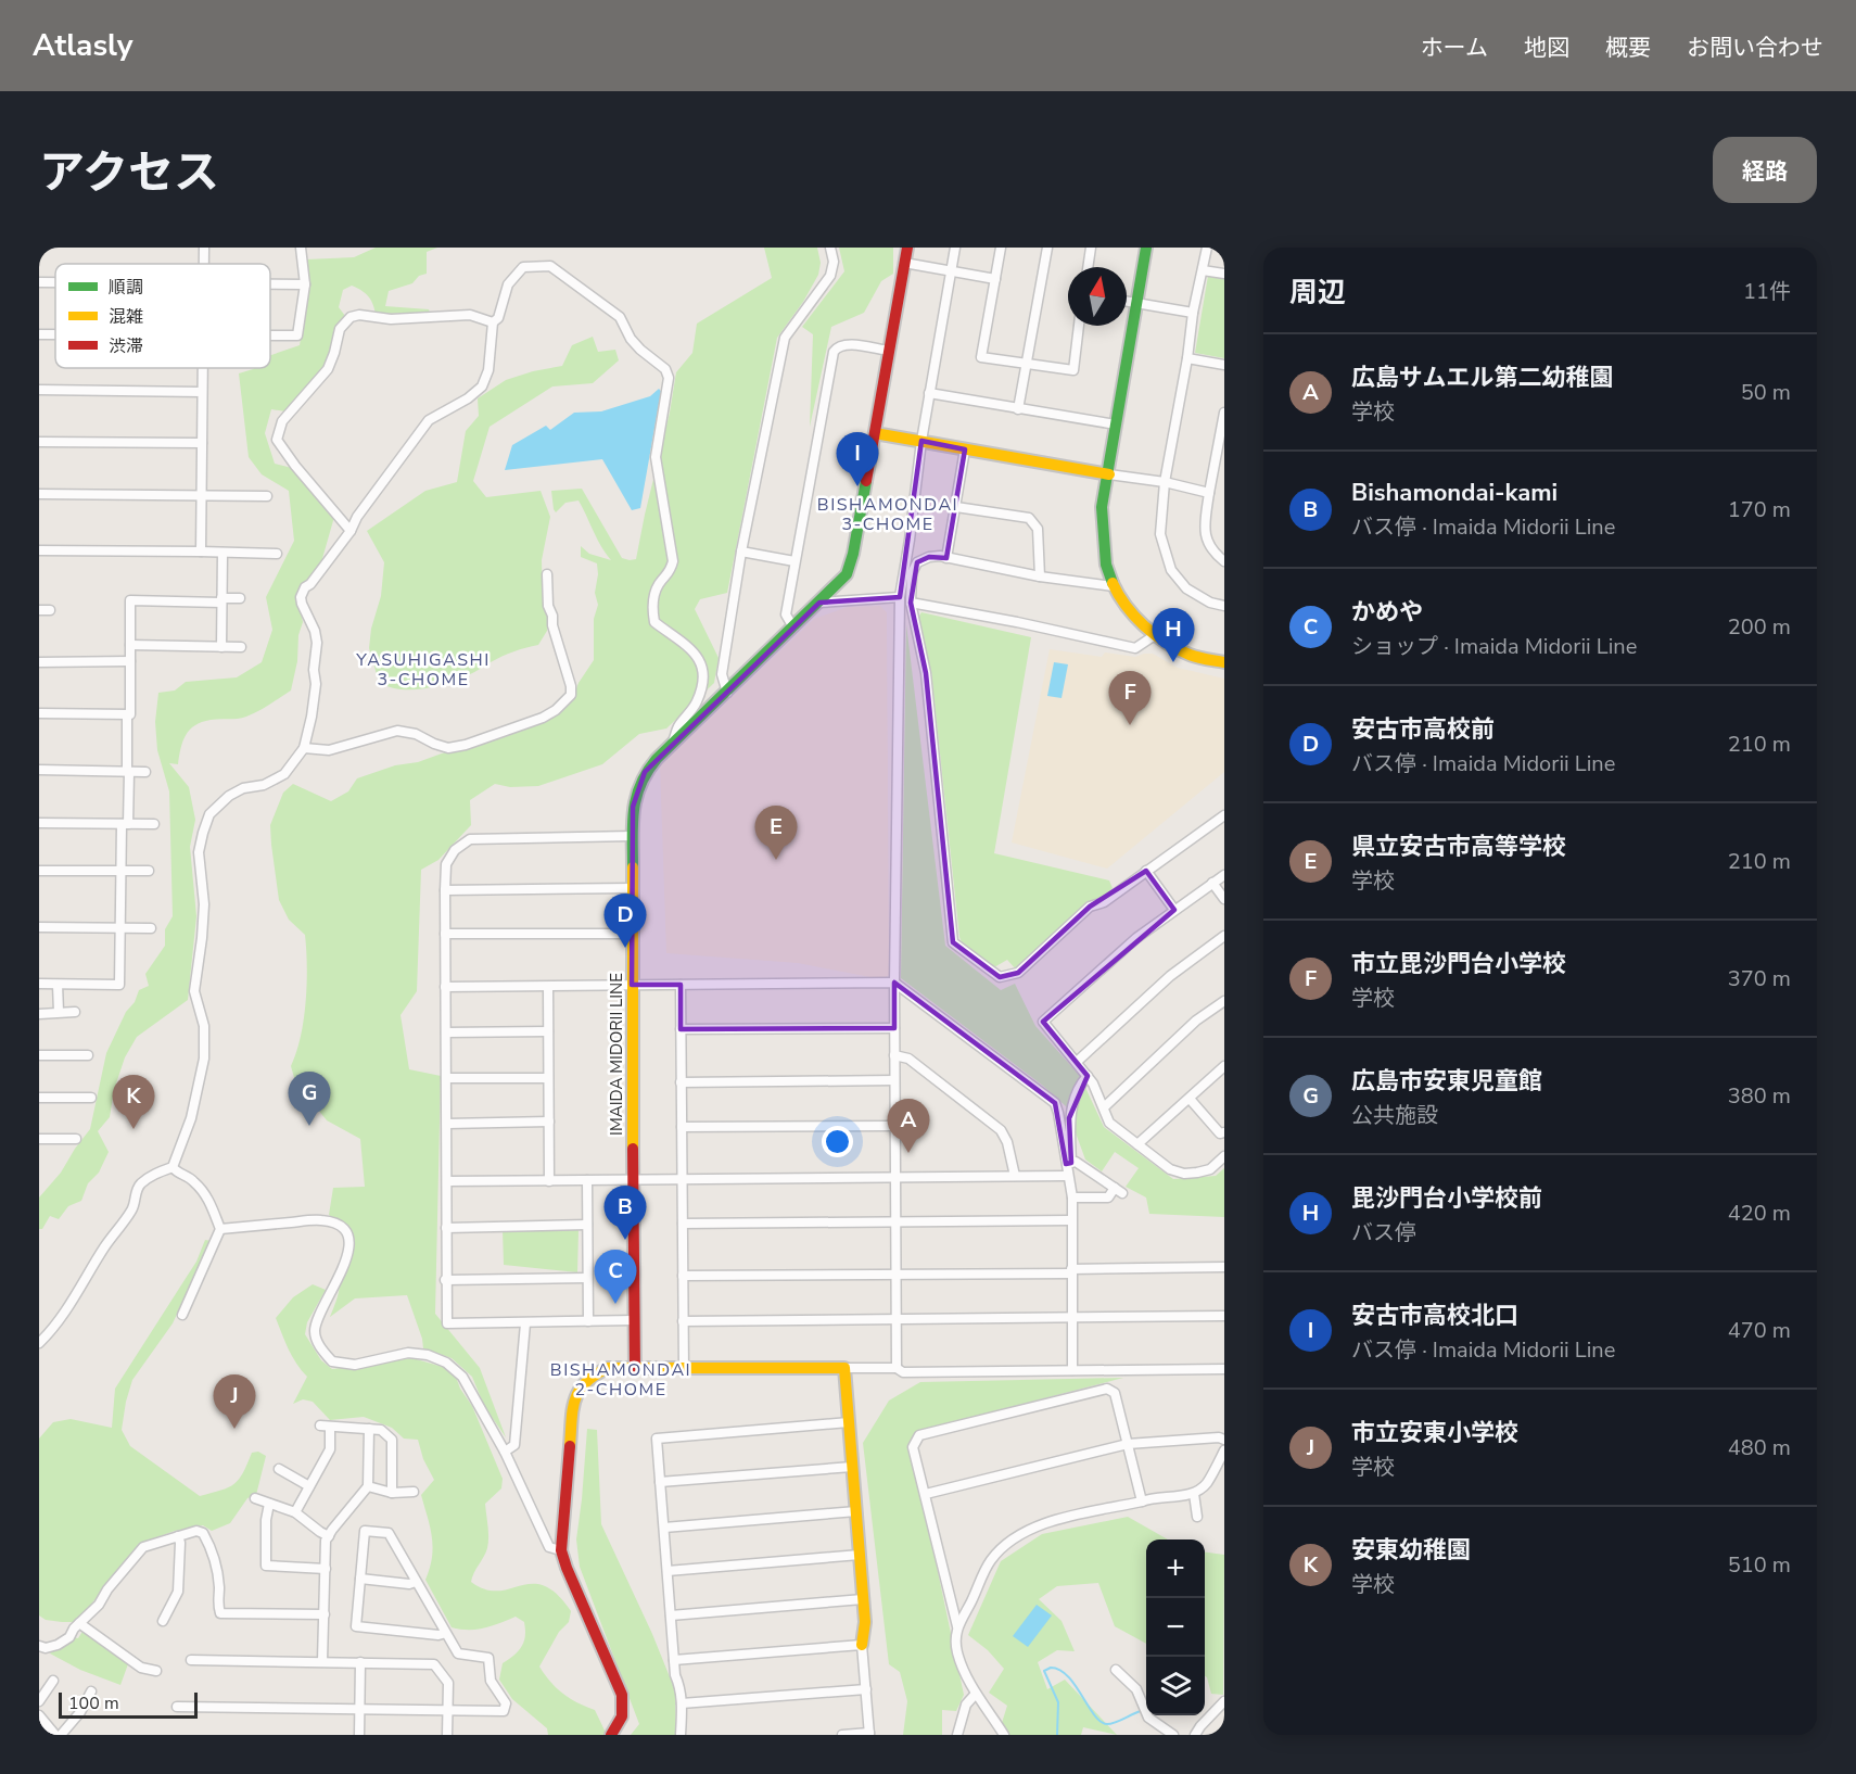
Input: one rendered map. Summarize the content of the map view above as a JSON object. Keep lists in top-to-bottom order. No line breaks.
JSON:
{"streets":{"main road":["IMAIDA MIDORII LINE"]},"districts":["BISHAMONDAI 3-CHOME","YASUHIGASHI 3-CHOME","BISHAMONDAI 2-CHOME"],"legend":["順調","混雑","渋滞"],"scale_bar":"100 m","north":"top","page":{"header":"Atlasly","nav":["ホーム","地図","概要","お問い合わせ"],"title":"アクセス","buttons":"経路","heading":["周辺","11件"],"list":[{"mark":"A","name":"広島サムエル第二幼稚園","note":"学校","value":"50 m"},{"mark":"B","name":"Bishamondai-kami","note":"バス停 · Imaida Midorii Line","value":"170 m"},{"mark":"C","name":"かめや","note":"ショップ · Imaida Midorii Line","value":"200 m"},{"mark":"D","name":"安古市高校前","note":"バス停 · Imaida Midorii Line","value":"210 m"},{"mark":"E","name":"県立安古市高等学校","note":"学校","value":"210 m"},{"mark":"F","name":"市立毘沙門台小学校","note":"学校","value":"370 m"},{"mark":"G","name":"広島市安東児童館","note":"公共施設","value":"380 m"},{"mark":"H","name":"毘沙門台小学校前","note":"バス停","value":"420 m"},{"mark":"I","name":"安古市高校北口","note":"バス停 · Imaida Midorii Line","value":"470 m"},{"mark":"J","name":"市立安東小学校","note":"学校","value":"480 m"},{"mark":"K","name":"安東幼稚園","note":"学校","value":"510 m"}],"pins":["I","H","F","E","D","G","K","A","B","C","J"],"map_buttons":["+","−"],"scale":"100 m"}}
